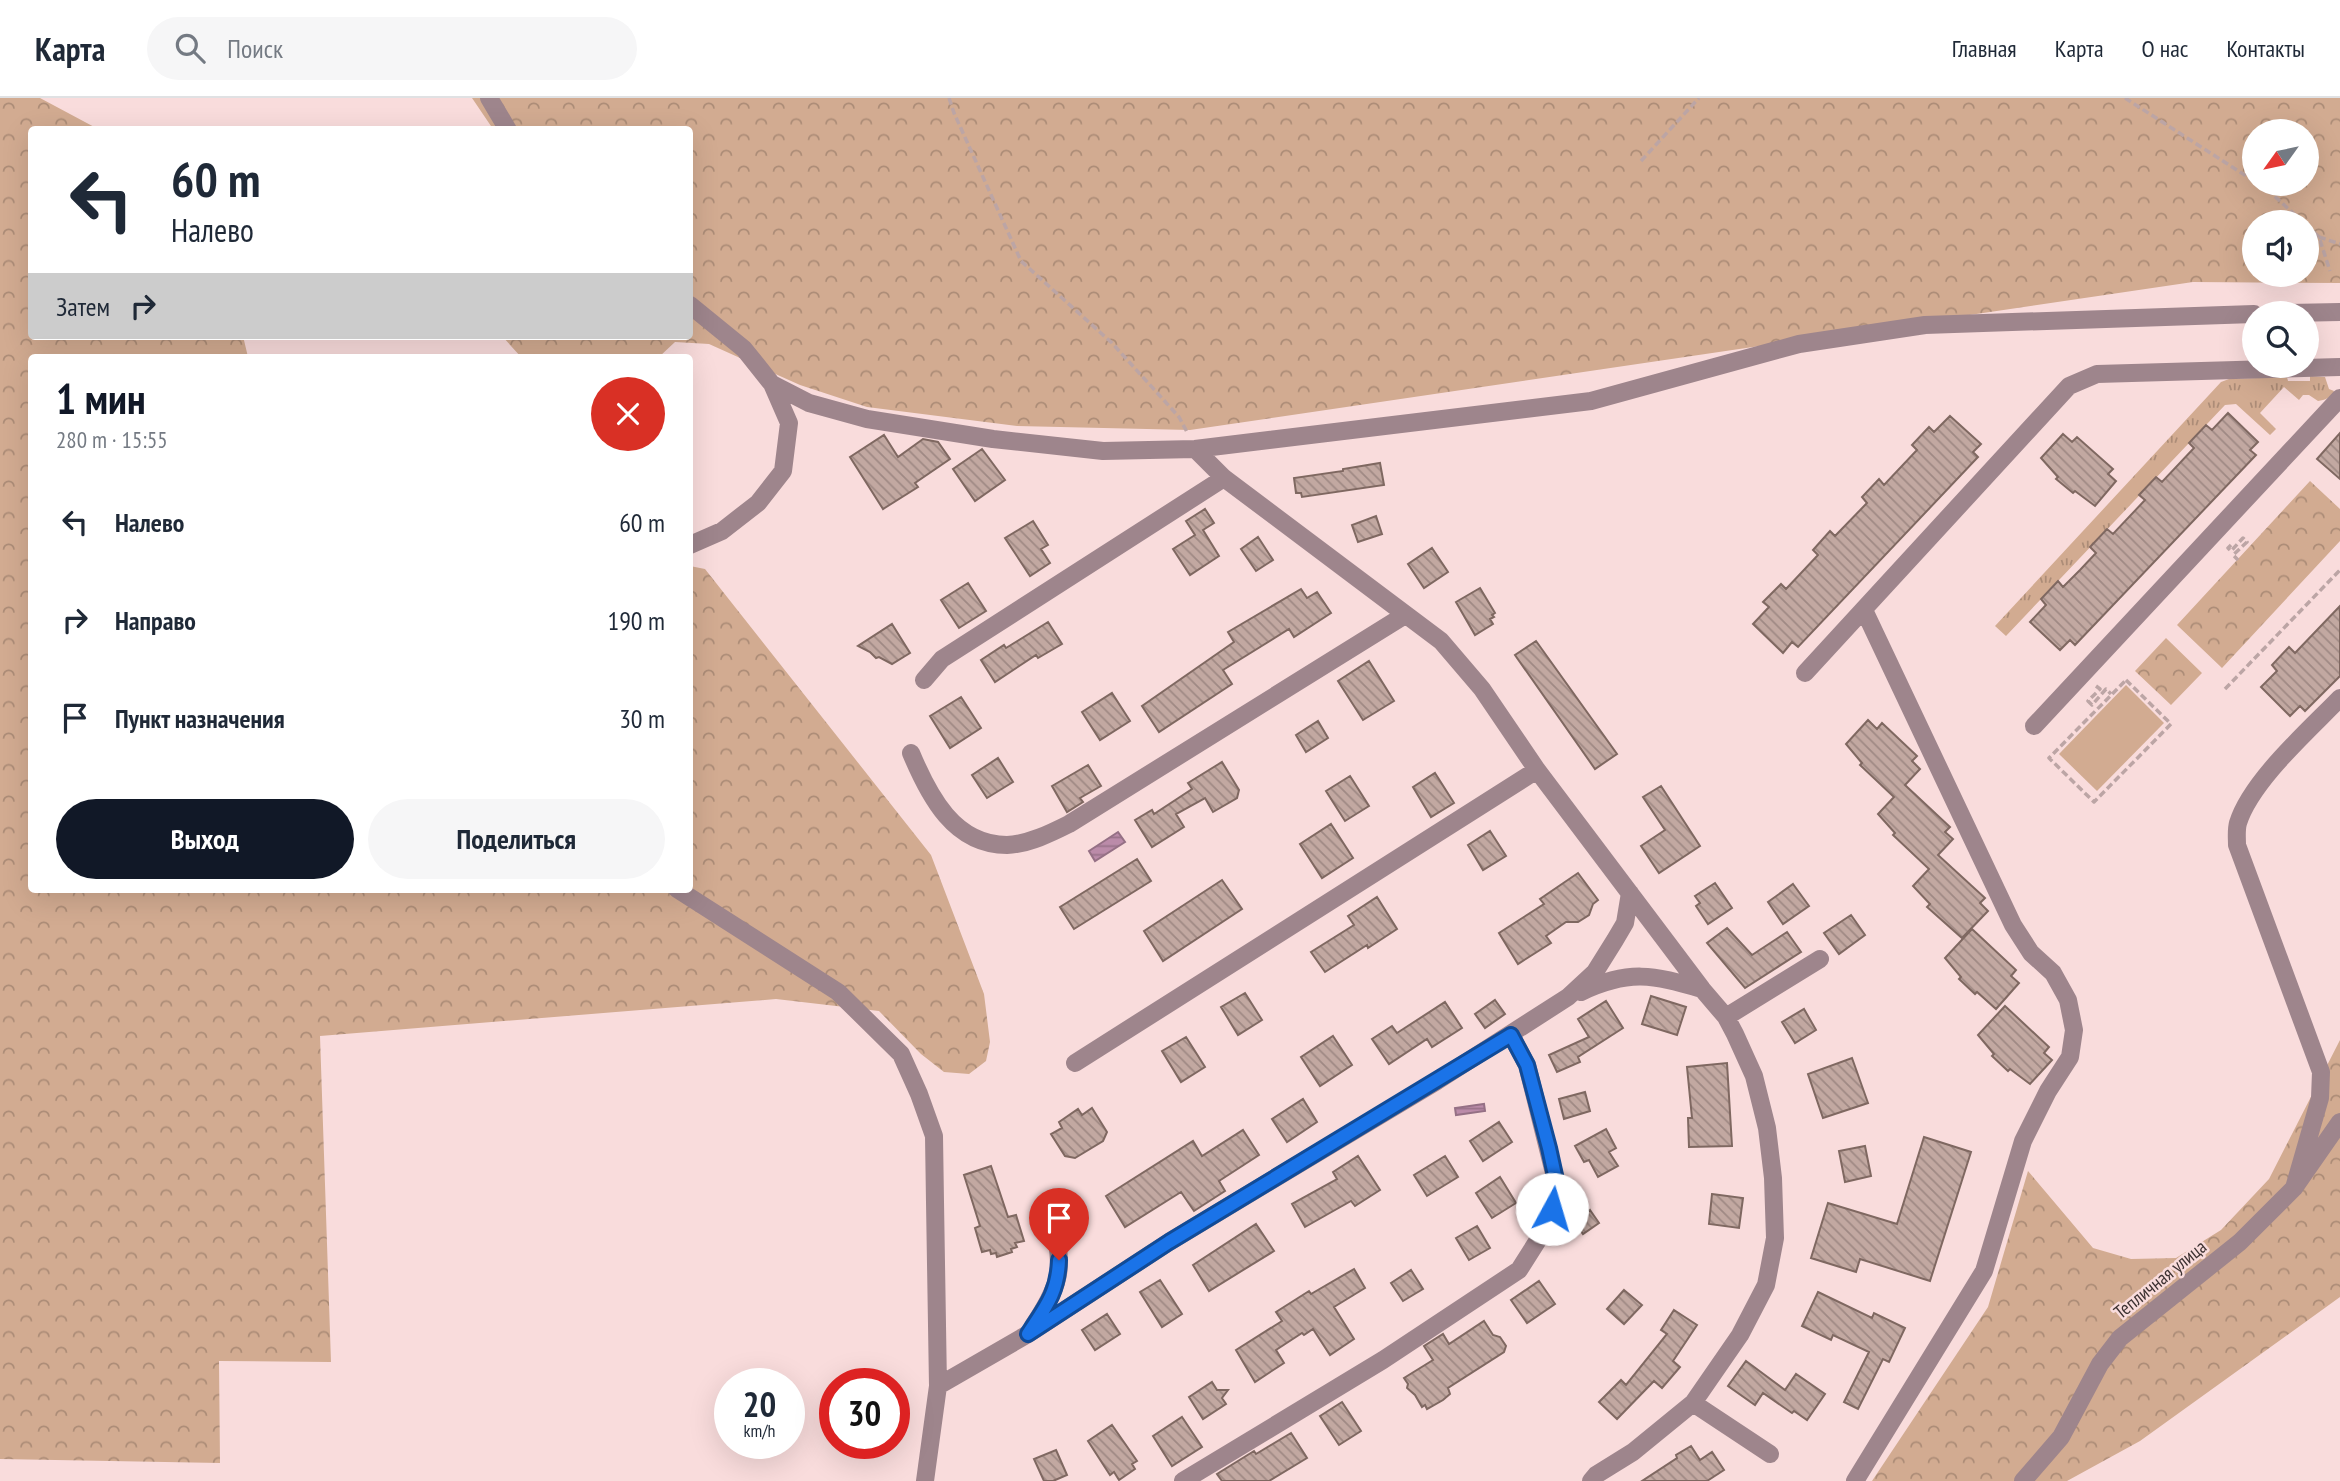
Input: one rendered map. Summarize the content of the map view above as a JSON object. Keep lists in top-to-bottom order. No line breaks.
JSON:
{"streets":{"street":["Тепличная улица"]},"north":"bottom left","page":{"header":"Карта","search":"Поиск","nav":["Главная","Карта","О нас","Контакты"],"turn":["60 m","Налево"],"then":"Затем","heading":["1 мин","280 m · 15:55"],"list":[{"name":"Налево","value":"60 m"},{"name":"Направо","value":"190 m"},{"name":"Пункт назначения","value":"30 m"}],"buttons":["Выход","Поделиться"],"speed":"20 km/h","limit":"30"}}
